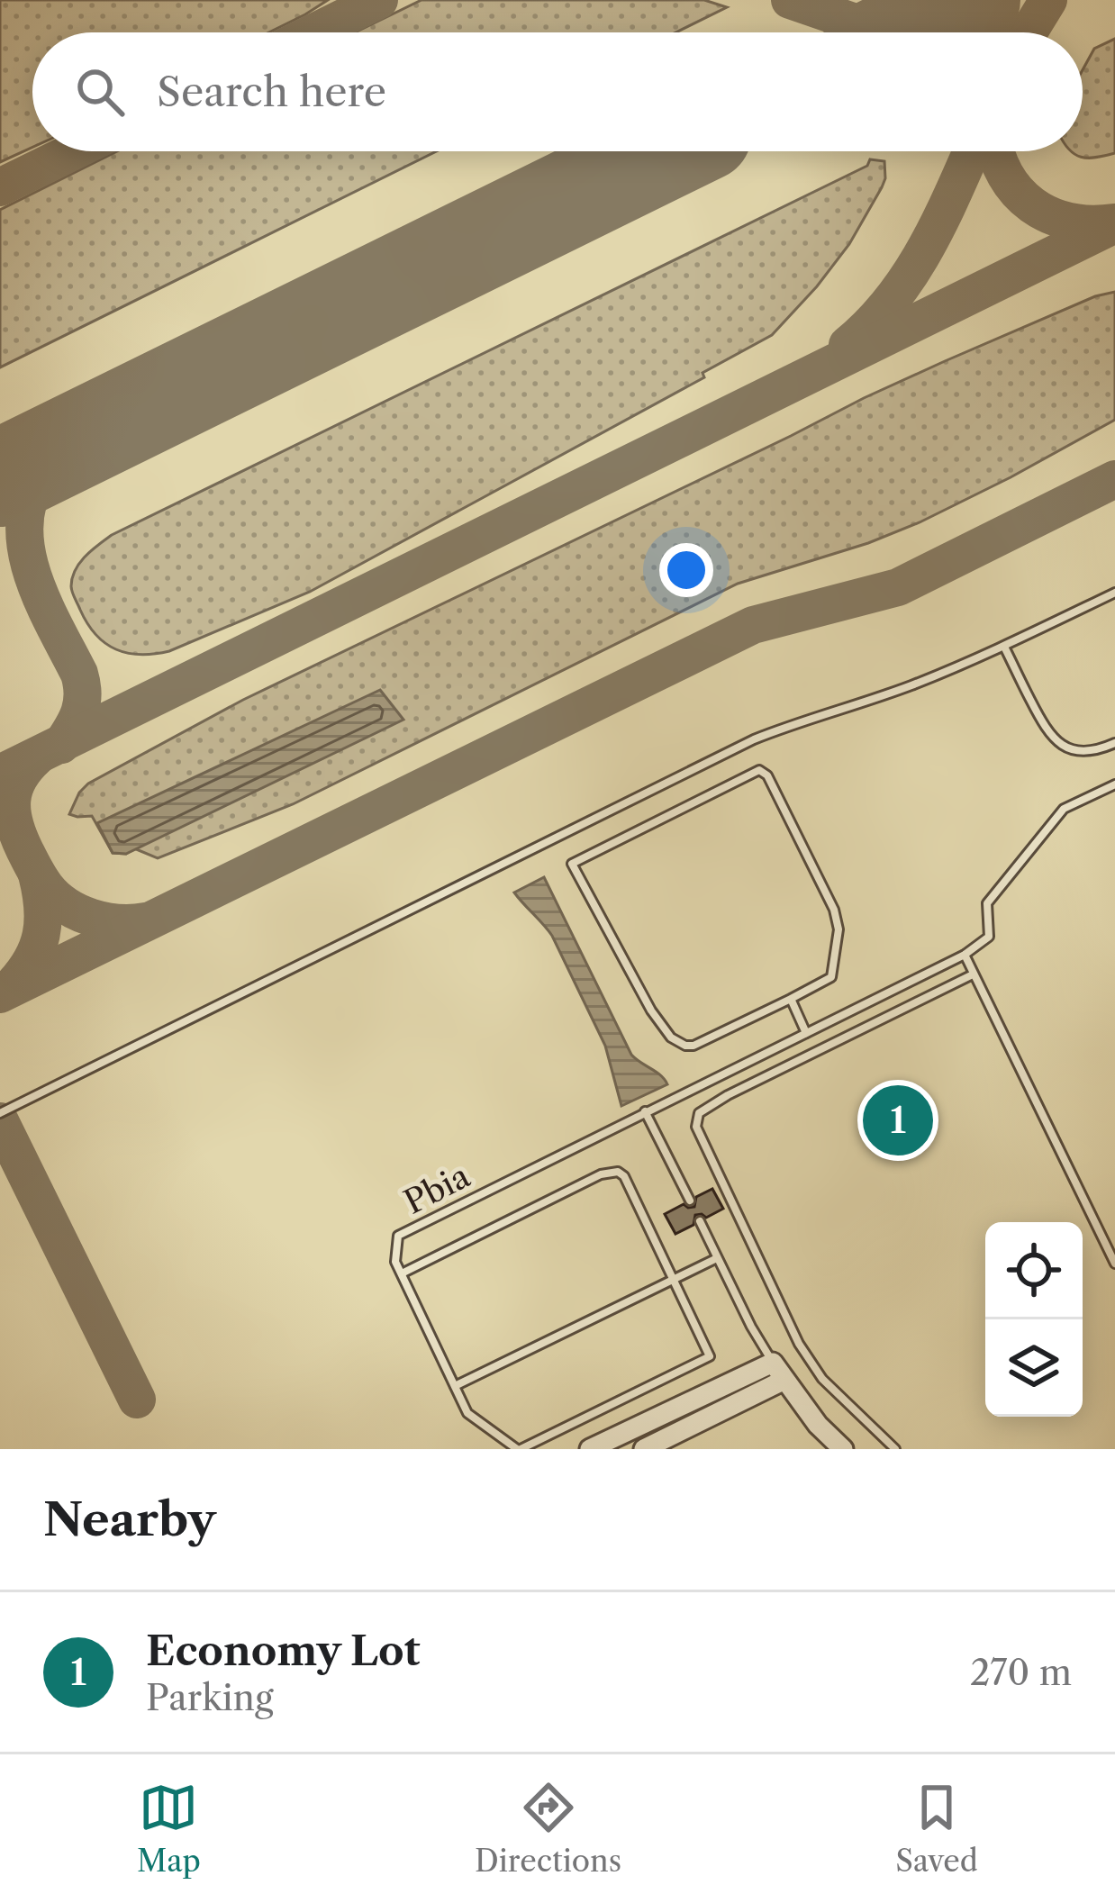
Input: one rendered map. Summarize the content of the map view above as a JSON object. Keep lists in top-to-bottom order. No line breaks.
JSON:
{"streets":{"lane":["Pbia"]},"page":{"search":"Search here","pins":"1","heading":"Nearby","list":[{"mark":"1","name":"Economy Lot","note":"Parking","value":"270 m"}],"nav":["Map","Directions","Saved"]}}
